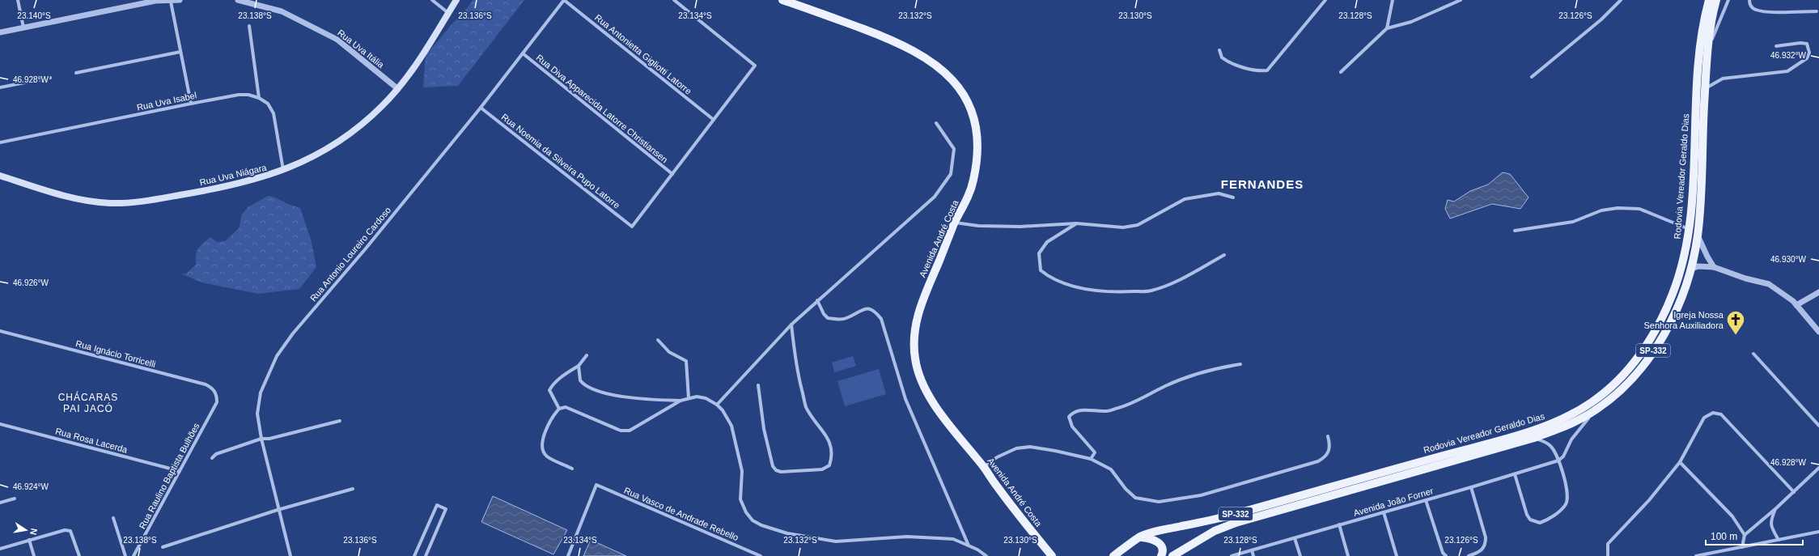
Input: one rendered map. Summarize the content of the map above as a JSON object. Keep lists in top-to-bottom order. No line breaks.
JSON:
{"streets":{"main road":["Rua Uva Niágara","Rodovia Vereador Geraldo Dias","Avenida André Costa","SP-332"],"street":["Rua Uva Itália","Rua Antonietta Gigliotti Latorre","Rua Uva Isabel","Rua Diva Apparecida Latorre Christiansen","Rua Noemia da Silveira Pupo Latorre","Rua Antonio Loureiro Cardoso","Rua Ignácio Torricelli","Rua Rosa Lacerda","Rua Raulino Baptista Bulhões","Avenida João Forner","Rua Vasco de Andrade Rebello"]},"crossings":[["Rua Uva Itália","Rua Uva Niágara"],["Rua Antonietta Gigliotti Latorre","Rua Antonio Loureiro Cardoso"],["Rua Uva Isabel","Rua Uva Niágara"],["Rua Diva Apparecida Latorre Christiansen","Rua Noemia da Silveira Pupo Latorre"],["Rua Diva Apparecida Latorre Christiansen","Rua Antonio Loureiro Cardoso"],["Rua Noemia da Silveira Pupo Latorre","Rua Antonio Loureiro Cardoso"],["Rua Ignácio Torricelli","Rua Raulino Baptista Bulhões"],["Rua Rosa Lacerda","Rua Raulino Baptista Bulhões"]],"districts":["FERNANDES","CHÁCARAS PAI JACÓ"],"places":{"church":["Igreja Nossa Senhora Auxiliadora"]},"scale_bar":"100 m","north":"right","coordinates":["23.140°S","23.138°S","23.136°S","23.134°S","23.132°S","23.130°S","23.128°S","23.126°S","46.932°W","46.928°W","46.930°W","46.926°W","46.924°W"]}
